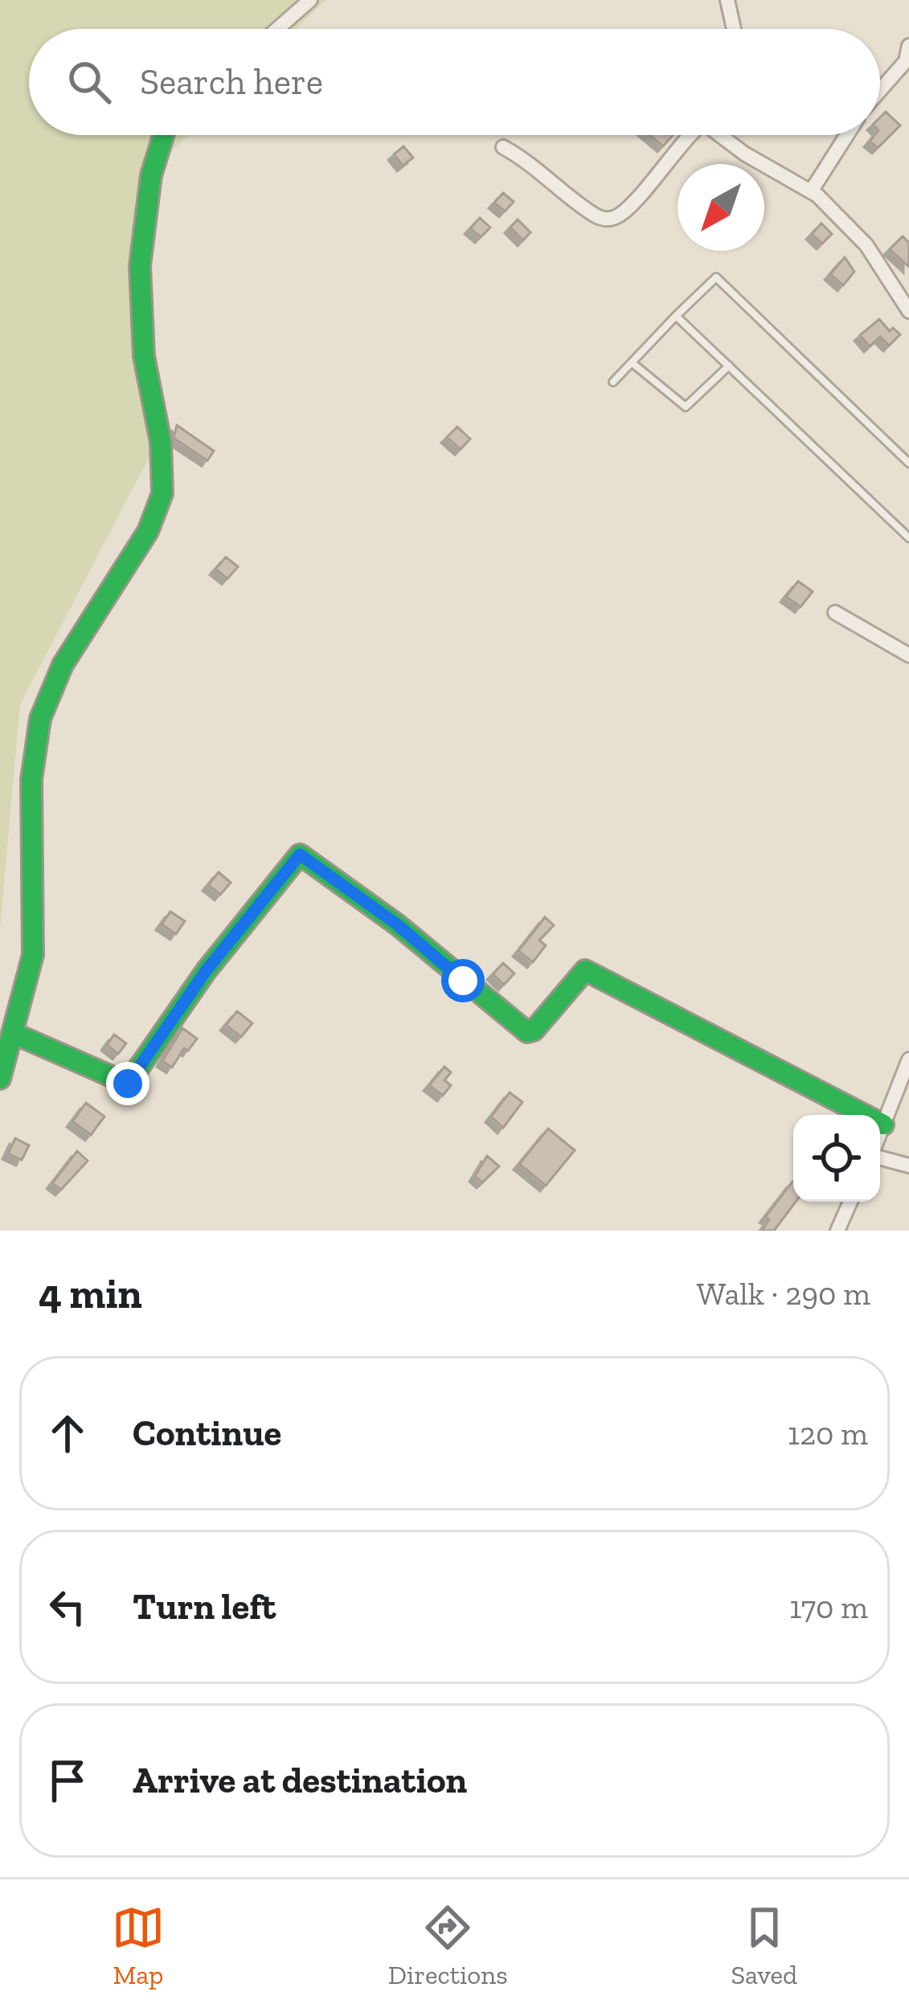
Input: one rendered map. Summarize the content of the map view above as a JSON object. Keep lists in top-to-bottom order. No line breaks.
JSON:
{"north":"bottom left","page":{"search":"Search here","heading":["4 min","Walk · 290 m"],"list":[["Continue","120 m"],["Turn left","170 m"],"Arrive at destination"],"nav":["Map","Directions","Saved"]}}
